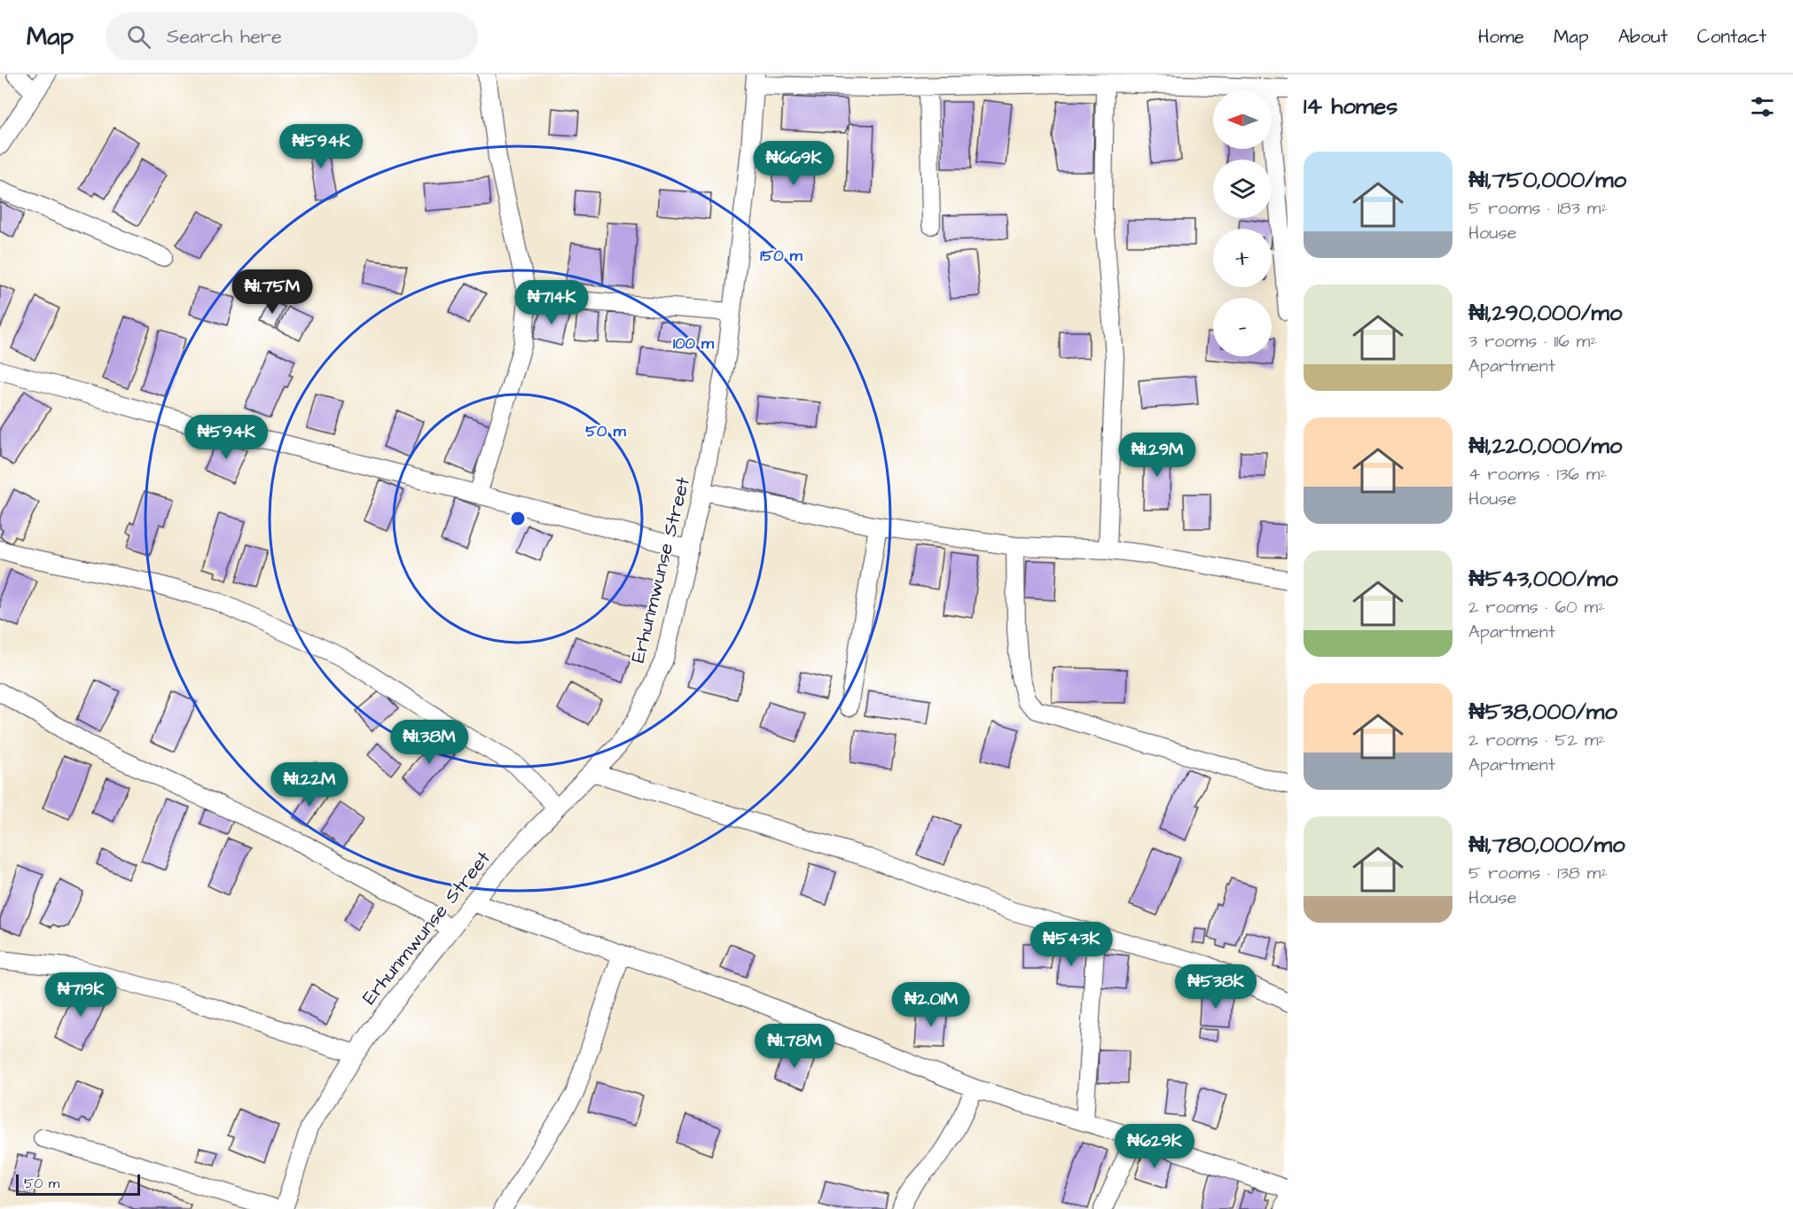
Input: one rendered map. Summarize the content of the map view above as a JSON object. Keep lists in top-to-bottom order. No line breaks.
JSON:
{"streets":{"street":["Erhunmwunse Street"]},"scale_bar":"50 m","north":"left","page":{"header":"Map","search":"Search here","nav":["Home","Map","About","Contact"],"heading":"14 homes","map_buttons":["+","−"],"price":["₦594K","₦669K","₦1.75M","₦714K","₦594K","₦1.29M","₦1.38M","₦1.22M","₦543K","₦538K","₦719K","₦2.01M","₦1.78M","₦629K"],"list":[{"name":"₦1,750,000/mo","note":"5 rooms · 183 m² · House"},{"name":"₦1,290,000/mo","note":"3 rooms · 116 m² · Apartment"},{"name":"₦1,220,000/mo","note":"4 rooms · 136 m² · House"},{"name":"₦543,000/mo","note":"2 rooms · 60 m² · Apartment"},{"name":"₦538,000/mo","note":"2 rooms · 52 m² · Apartment"},{"name":"₦1,780,000/mo","note":"5 rooms · 138 m² · House"}],"scale":"50 m"},"rings":["150 m","100 m","50 m"]}
